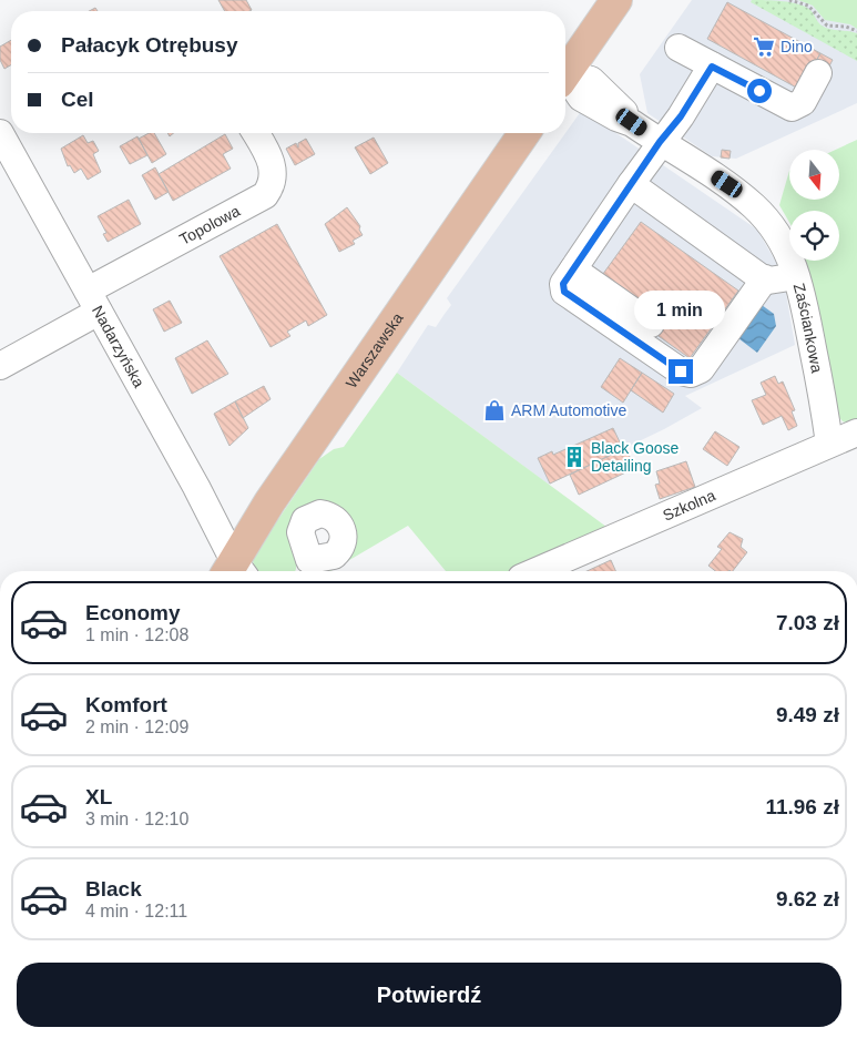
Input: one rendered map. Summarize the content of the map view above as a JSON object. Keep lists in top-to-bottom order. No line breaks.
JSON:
{"streets":{"main road":["Warszawska"],"street":["Topolowa","Zaściankowa","Nadarzyńska","Szkolna"]},"crossings":[["Topolowa","Nadarzyńska"],["Zaściankowa","Szkolna"]],"places":{"supermarket":["Dino"],"shop":["ARM Automotive"],"building":["Black Goose Detailing"]},"north":"bottom","page":{"banner":["Pałacyk Otrębusy","Cel"],"bubble":"1 min","list":[{"name":"Economy","note":"1 min · 12:08","value":"7.03 zł"},{"name":"Komfort","note":"2 min · 12:09","value":"9.49 zł"},{"name":"XL","note":"3 min · 12:10","value":"11.96 zł"},{"name":"Black","note":"4 min · 12:11","value":"9.62 zł"}],"buttons":"Potwierdź"}}
